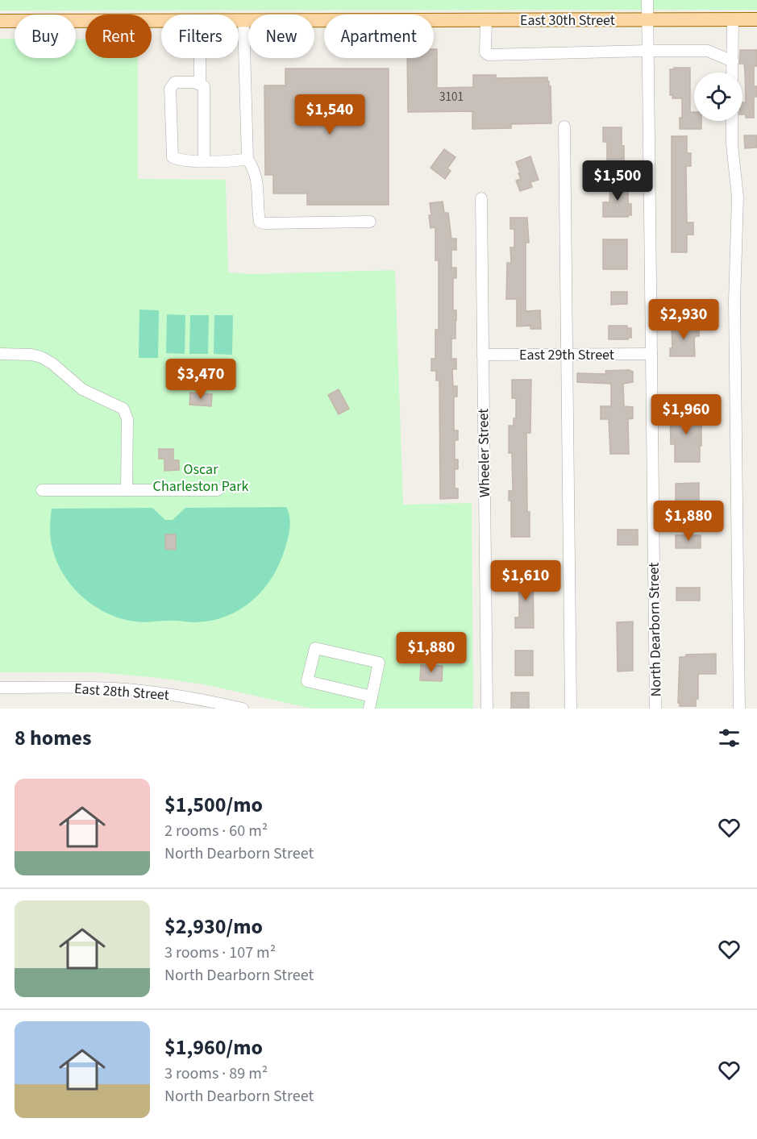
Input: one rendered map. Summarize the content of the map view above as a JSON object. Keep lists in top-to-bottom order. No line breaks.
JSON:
{"streets":{"main road":["East 30th Street"],"street":["East 29th Street","Wheeler Street","North Dearborn Street","East 28th Street"]},"crossings":[["East 30th Street","North Dearborn Street"],["East 29th Street","Wheeler Street"],["East 29th Street","North Dearborn Street"]],"parks":["Oscar Charleston Park"],"house_numbers":["3101"],"page":{"chip":["Buy","Rent","Filters","New","Apartment"],"price":["$1,540","$1,500","$2,930","$3,470","$1,960","$1,880","$1,610","$1,880"],"heading":"8 homes","list":[{"name":"$1,500/mo","note":"2 rooms · 60 m² · North Dearborn Street"},{"name":"$2,930/mo","note":"3 rooms · 107 m² · North Dearborn Street"},{"name":"$1,960/mo","note":"3 rooms · 89 m² · North Dearborn Street"}]}}
